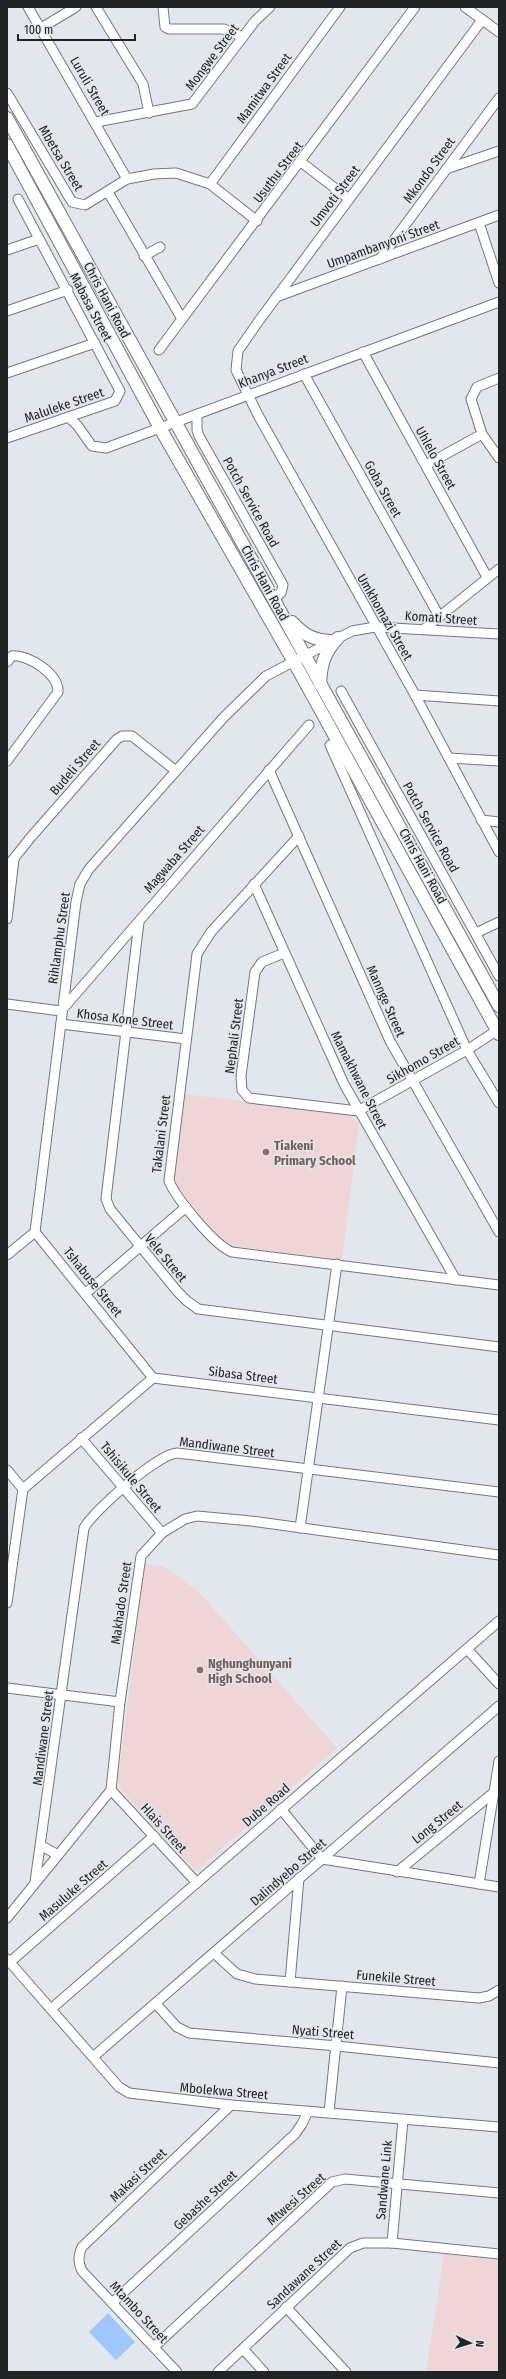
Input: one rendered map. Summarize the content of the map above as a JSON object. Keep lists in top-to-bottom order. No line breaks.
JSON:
{"streets":{"main road":["Chris Hani Road"],"street":["Mongwe Street","Luruli Street","Mamitwa Street","Mbetsa Street","Mkondo Street","Usuthu Street","Umvoti Street","Umpambanyoni Street","Mabasa Street","Khanya Street","Maluleke Street","Uhlelo Street","Goba Street","Potch Service Road","Umkhomazi Street","Komati Street","Budeli Street","Magwaba Street","Rihlamphu Street","Mannge Street","Khosa Kone Street","Nephali Street","Sikhomo Street","Mamakhwane Street","Takalani Street","Vele Street","Tshabuse Street","Sibasa Street","Mandiwane Street","Tshisikule Street","Makhado Street","Dube Road","Long Street","Hlais Street","Dalindyebo Street","Masuluke Street","Funekile Street","Nyati Street","Mbolekwa Street","Makasi Street","Sandwane Link","Mtwesi Street","Gebashe Street","Sandawane Street","Mtambo Street"]},"crossings":[["Mongwe Street","Luruli Street"],["Luruli Street","Mbetsa Street"],["Mamitwa Street","Mbetsa Street"],["Mbetsa Street","Usuthu Street"],["Mkondo Street","Umpambanyoni Street"],["Umvoti Street","Umpambanyoni Street"],["Umvoti Street","Khanya Street"],["Umvoti Street","Umkhomazi Street"],["Chris Hani Road","Khanya Street"],["Chris Hani Road","Potch Service Road"],["Chris Hani Road","Komati Street"],["Chris Hani Road","Rihlamphu Street"],["Chris Hani Road","Sikhomo Street"],["Mabasa Street","Maluleke Street"],["Khanya Street","Maluleke Street"],["Khanya Street","Uhlelo Street"],["Khanya Street","Goba Street"],["Khanya Street","Potch Service Road"],["Khanya Street","Umkhomazi Street"],["Umkhomazi Street","Komati Street"],["Komati Street","Rihlamphu Street"],["Budeli Street","Rihlamphu Street"],["Magwaba Street","Rihlamphu Street"],["Magwaba Street","Mannge Street"],["Magwaba Street","Khosa Kone Street"],["Magwaba Street","Vele Street"],["Rihlamphu Street","Khosa Kone Street"],["Rihlamphu Street","Tshabuse Street"],["Mannge Street","Sikhomo Street"],["Mannge Street","Takalani Street"],["Khosa Kone Street","Takalani Street"],["Khosa Kone Street","Vele Street"],["Nephali Street","Sikhomo Street"],["Nephali Street","Mamakhwane Street"],["Sikhomo Street","Mamakhwane Street"],["Mamakhwane Street","Takalani Street"],["Tshabuse Street","Sibasa Street"],["Mandiwane Street","Tshisikule Street"],["Tshisikule Street","Makhado Street"],["Makhado Street","Hlais Street"],["Dube Road","Hlais Street"],["Dube Road","Mbolekwa Street"],["Hlais Street","Masuluke Street"],["Dalindyebo Street","Funekile Street"],["Dalindyebo Street","Nyati Street"],["Dalindyebo Street","Mbolekwa Street"],["Masuluke Street","Mbolekwa Street"],["Mbolekwa Street","Makasi Street"],["Mbolekwa Street","Sandwane Link"],["Mbolekwa Street","Gebashe Street"],["Makasi Street","Mtambo Street"],["Sandwane Link","Mtwesi Street"],["Sandwane Link","Sandawane Street"],["Mtwesi Street","Mtambo Street"],["Gebashe Street","Mtambo Street"]],"places":["Tiakeni Primary School","Nghunghunyani High School"],"scale_bar":"100 m","north":"right"}
